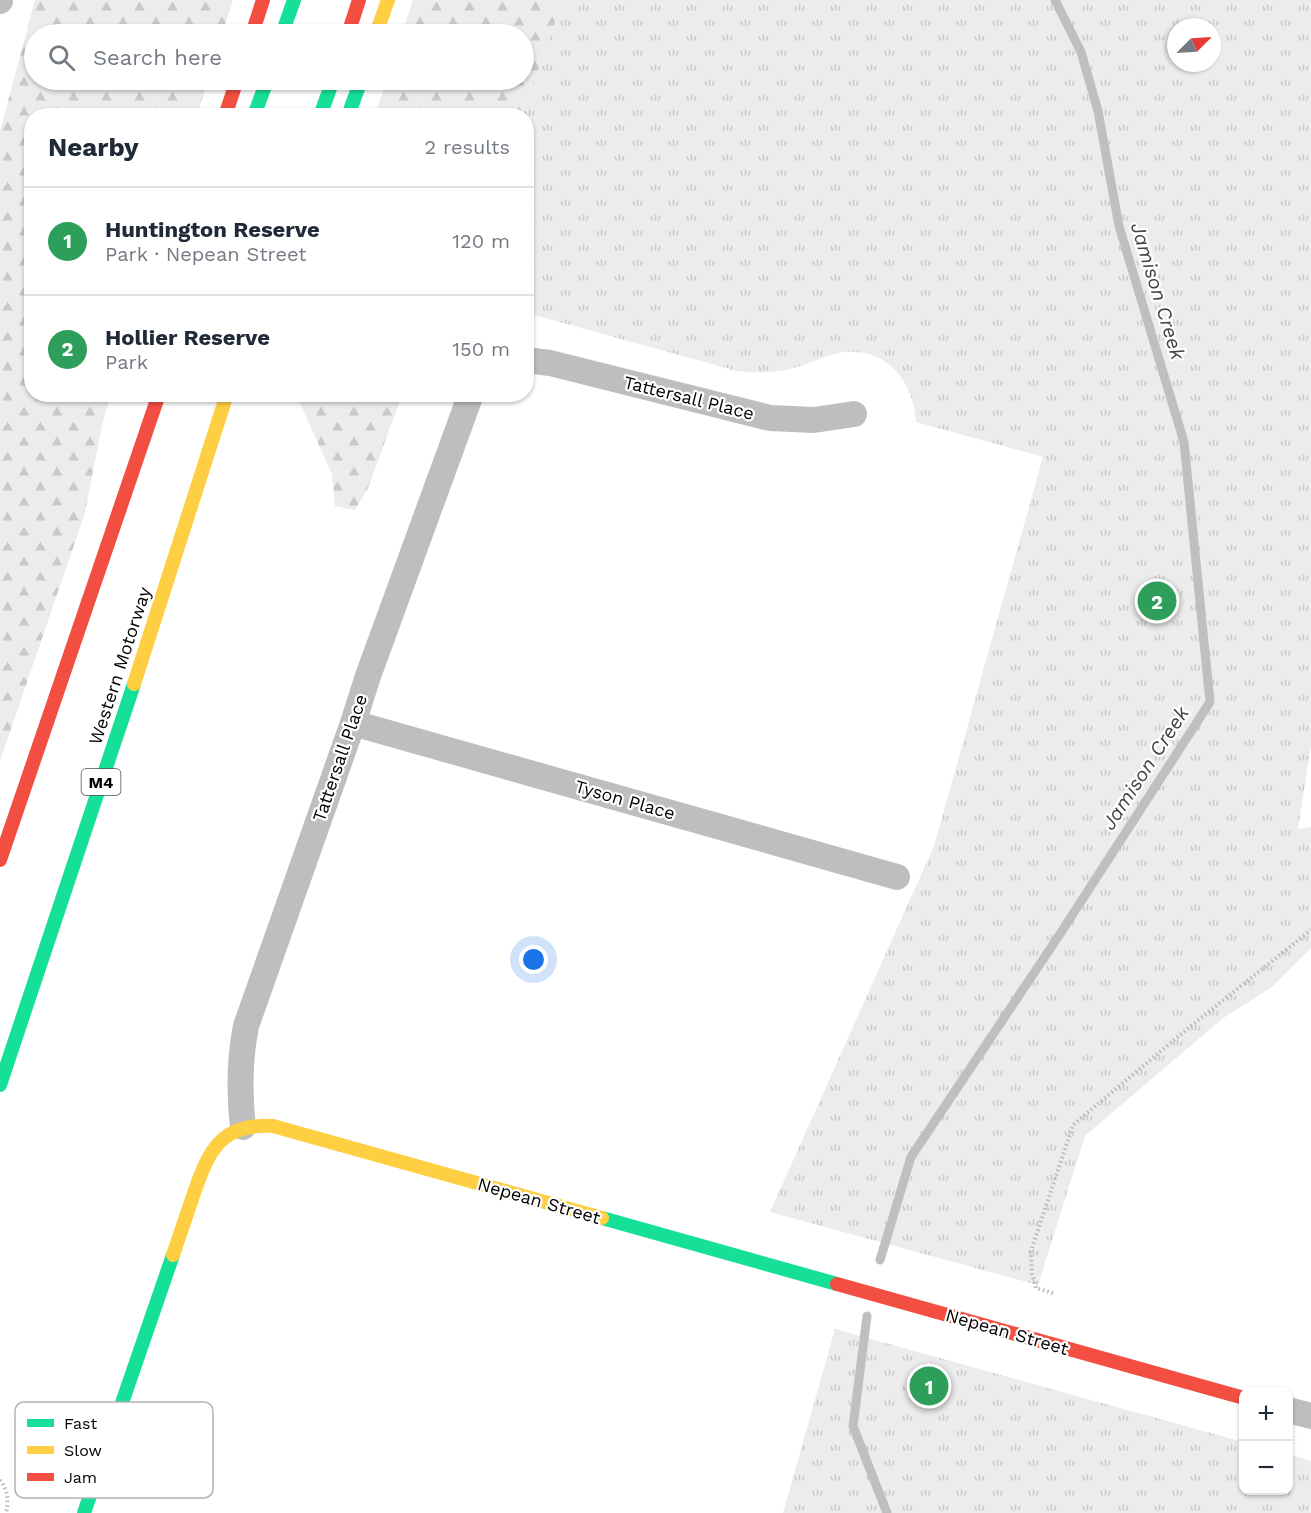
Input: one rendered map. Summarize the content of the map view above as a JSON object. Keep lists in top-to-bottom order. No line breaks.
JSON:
{"streets":{"main road":["Western Motorway","M4","Nepean Street"],"street":["Tattersall Place","Tyson Place"]},"crossings":[["Tattersall Place","Tyson Place"],["Tattersall Place","Nepean Street"],["Western Motorway","M4"]],"water":["Jamison Creek"],"legend":["Fast","Slow","Jam"],"north":"top right","page":{"search":"Search here","heading":["Nearby","2 results"],"list":[{"mark":"1","name":"Huntington Reserve","note":"Park · Nepean Street","value":"120 m"},{"mark":"2","name":"Hollier Reserve","note":"Park","value":"150 m"}],"pins":["2","1"],"map_buttons":["+","−"]}}
